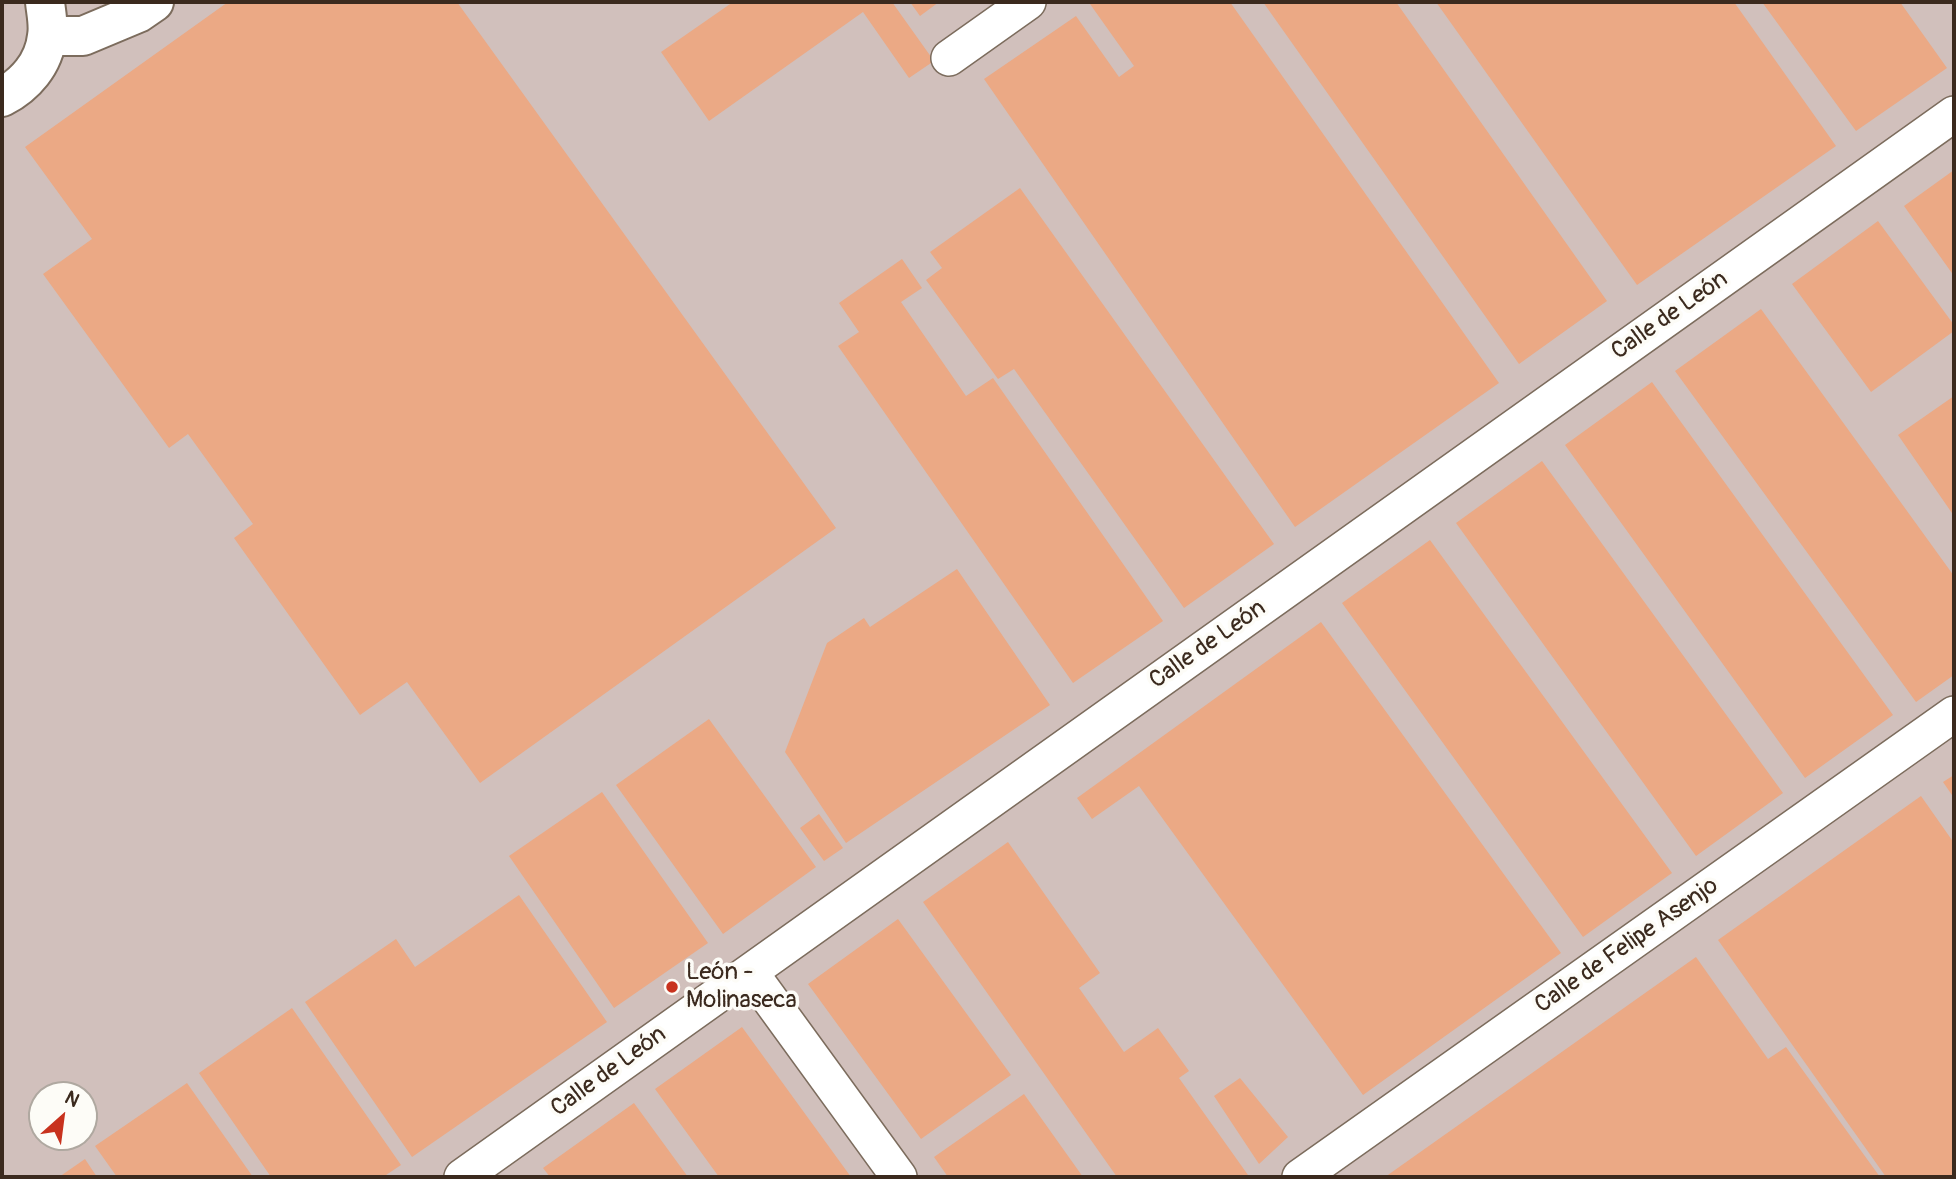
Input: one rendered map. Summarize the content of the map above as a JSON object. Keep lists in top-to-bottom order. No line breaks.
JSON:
{"streets":{"street":["Calle de León","Calle de Felipe Asenjo"]},"places":["León - Molinaseca"],"north":"top right"}
